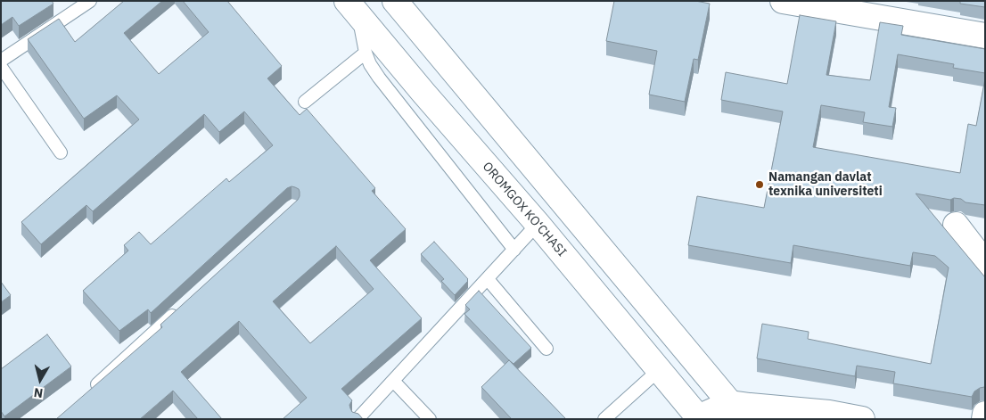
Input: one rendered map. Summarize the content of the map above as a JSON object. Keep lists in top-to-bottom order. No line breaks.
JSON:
{"streets":{"main road":["OROMGOX KO‘CHASI"]},"places":["Namangan davlat texnika universiteti"],"north":"bottom"}
